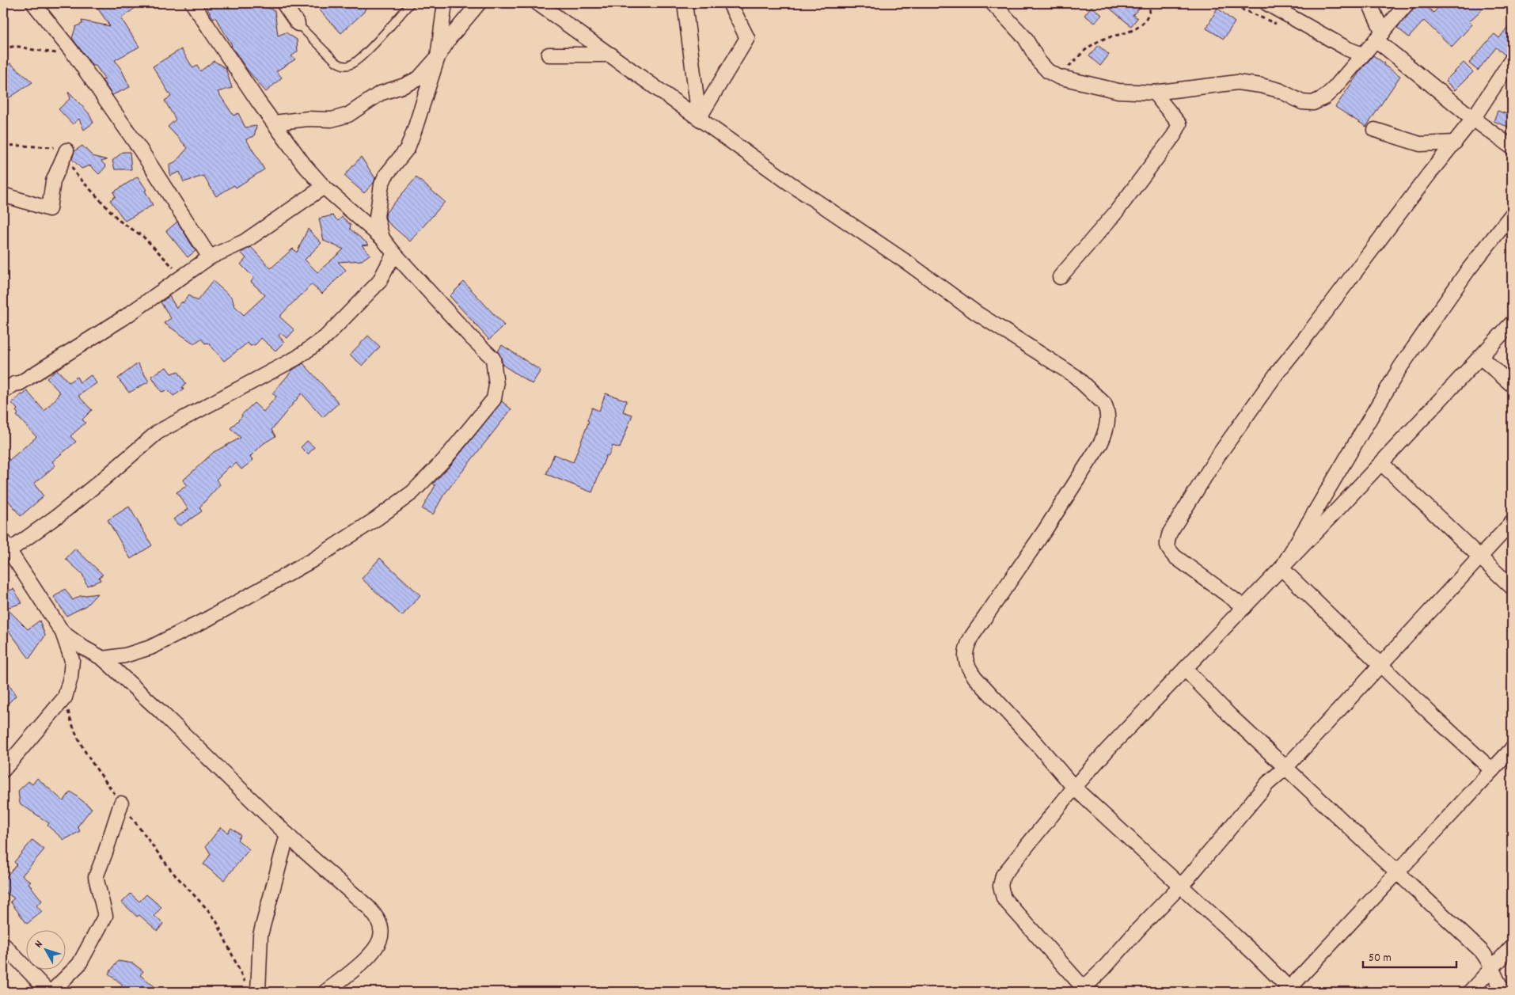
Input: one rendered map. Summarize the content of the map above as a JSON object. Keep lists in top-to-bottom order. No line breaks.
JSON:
{"scale_bar":"50 m","north":"top left"}
